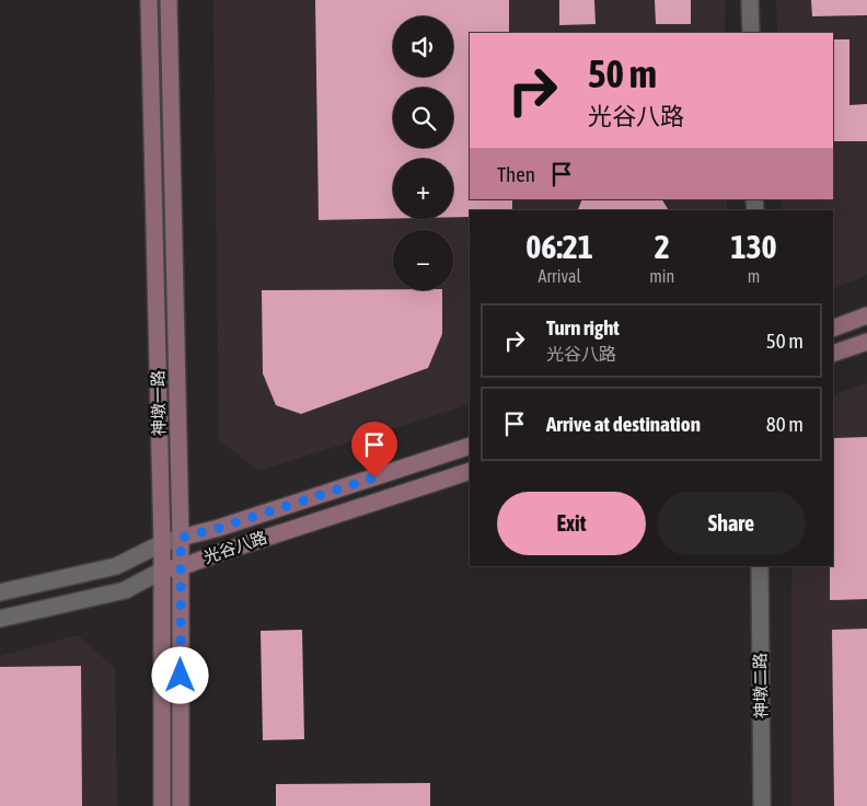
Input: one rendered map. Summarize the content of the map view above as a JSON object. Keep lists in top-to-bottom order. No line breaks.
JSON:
{"streets":{"main road":["神墩一路","光谷八路"],"street":["神墩二路"]},"crossings":[["神墩一路","光谷八路"]],"page":{"map_buttons":["+","−"],"turn":["50 m","光谷八路"],"then":"Then","eta":["06:21","Arrival","2","min","130","m"],"list":[{"name":"Turn right","note":"光谷八路","value":"50 m"},{"name":"Arrive at destination","value":"80 m"}],"buttons":["Exit","Share"]}}
